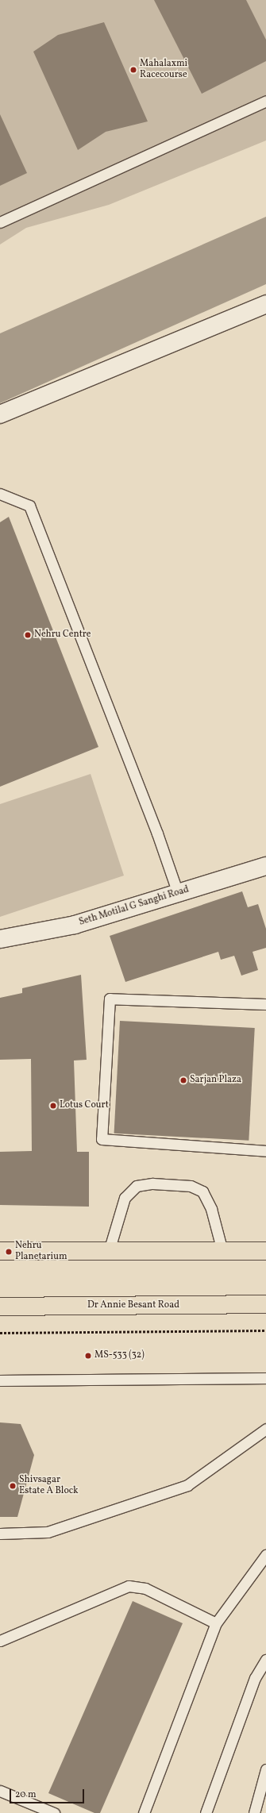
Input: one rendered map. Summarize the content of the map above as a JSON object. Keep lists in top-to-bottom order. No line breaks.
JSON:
{"streets":{"main road":["Dr Annie Besant Road"],"street":["Seth Motilal G Sanghi Road"]},"places":["Mahalaxmi Racecourse","Nehru Centre","Sarjan Plaza","Lotus Court","Nehru Planetarium","MS-533 (32)","Shivsagar Estate A Block"],"scale_bar":"20 m"}
